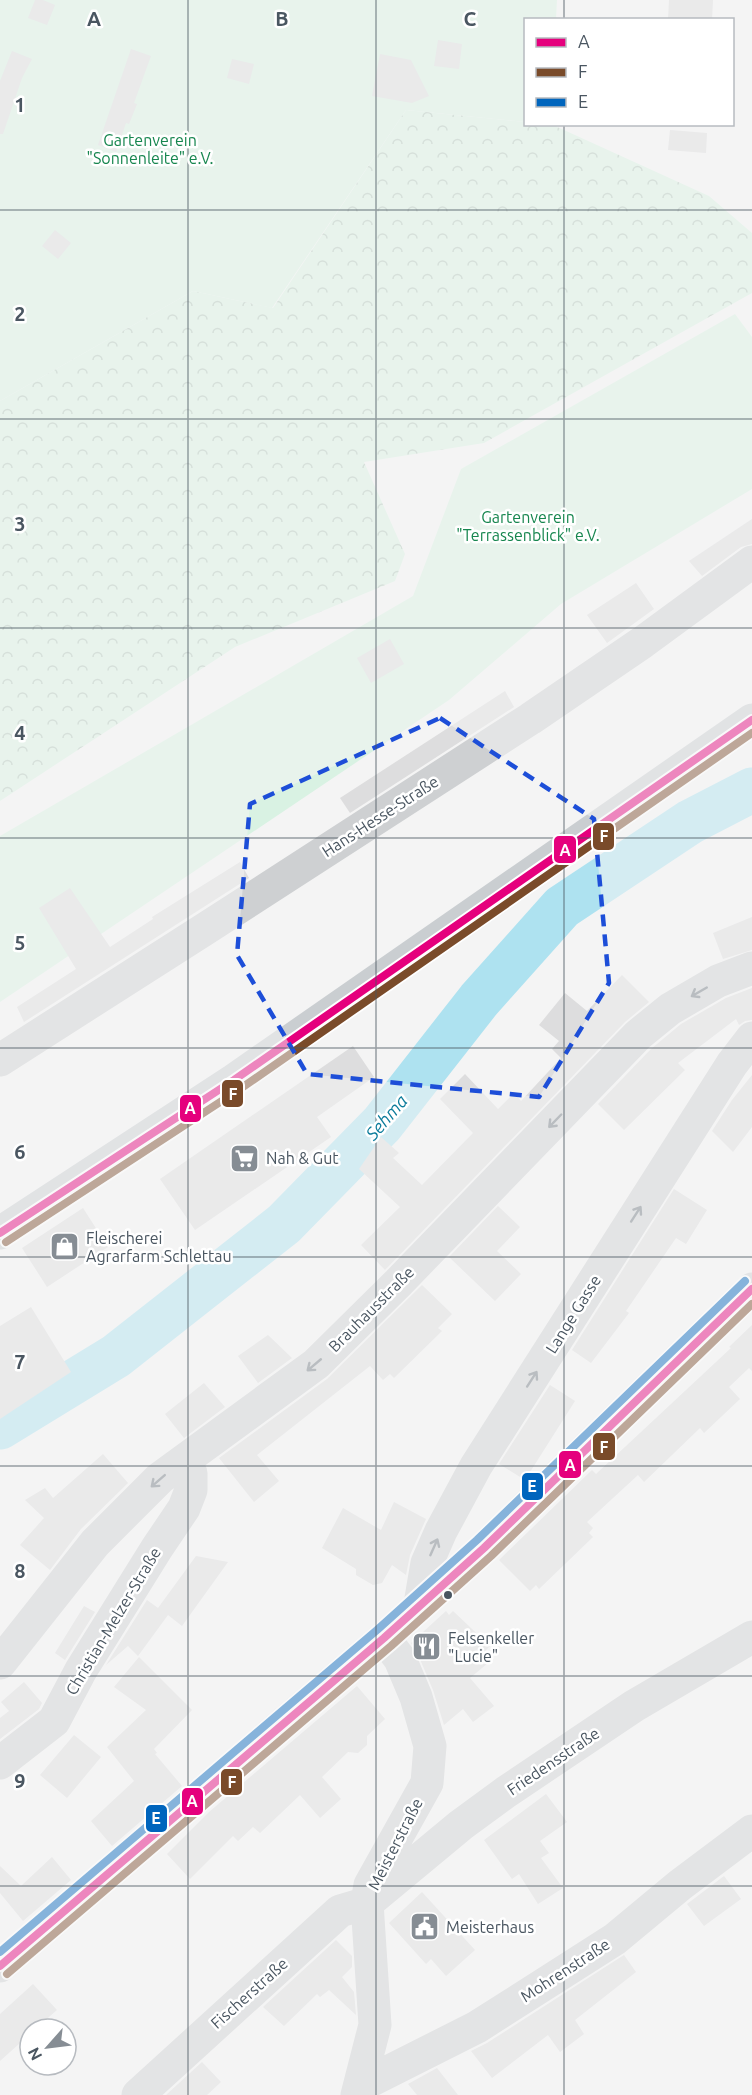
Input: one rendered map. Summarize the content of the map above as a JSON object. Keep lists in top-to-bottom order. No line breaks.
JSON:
{"streets":{"street":["Hans-Hesse-Straße","Brauhausstraße","Lange Gasse","Christian-Melzer-Straße","Friedensstraße","Meisterstraße","Mohrenstraße","Fischerstraße"]},"crossings":[["Brauhausstraße","Christian-Melzer-Straße"],["Friedensstraße","Meisterstraße"],["Friedensstraße","Fischerstraße"],["Meisterstraße","Mohrenstraße"],["Meisterstraße","Fischerstraße"]],"water":["Sehma"],"parks":["Gartenverein \"Sonnenleite\" e.V.","Gartenverein \"Terrassenblick\" e.V."],"places":{"supermarket":["Nah & Gut"],"shop":["Fleischerei Agrarfarm Schlettau"],"restaurant":["Felsenkeller \"Lucie\""],"public building":["Meisterhaus"]},"lines":["transit line A","transit line F","transit line E"],"legend":["A","F","E"],"north":"bottom left","grid":{"columns":["A","B","C"],"rows":["1","2","3","4","5","6","7","8","9"]}}
